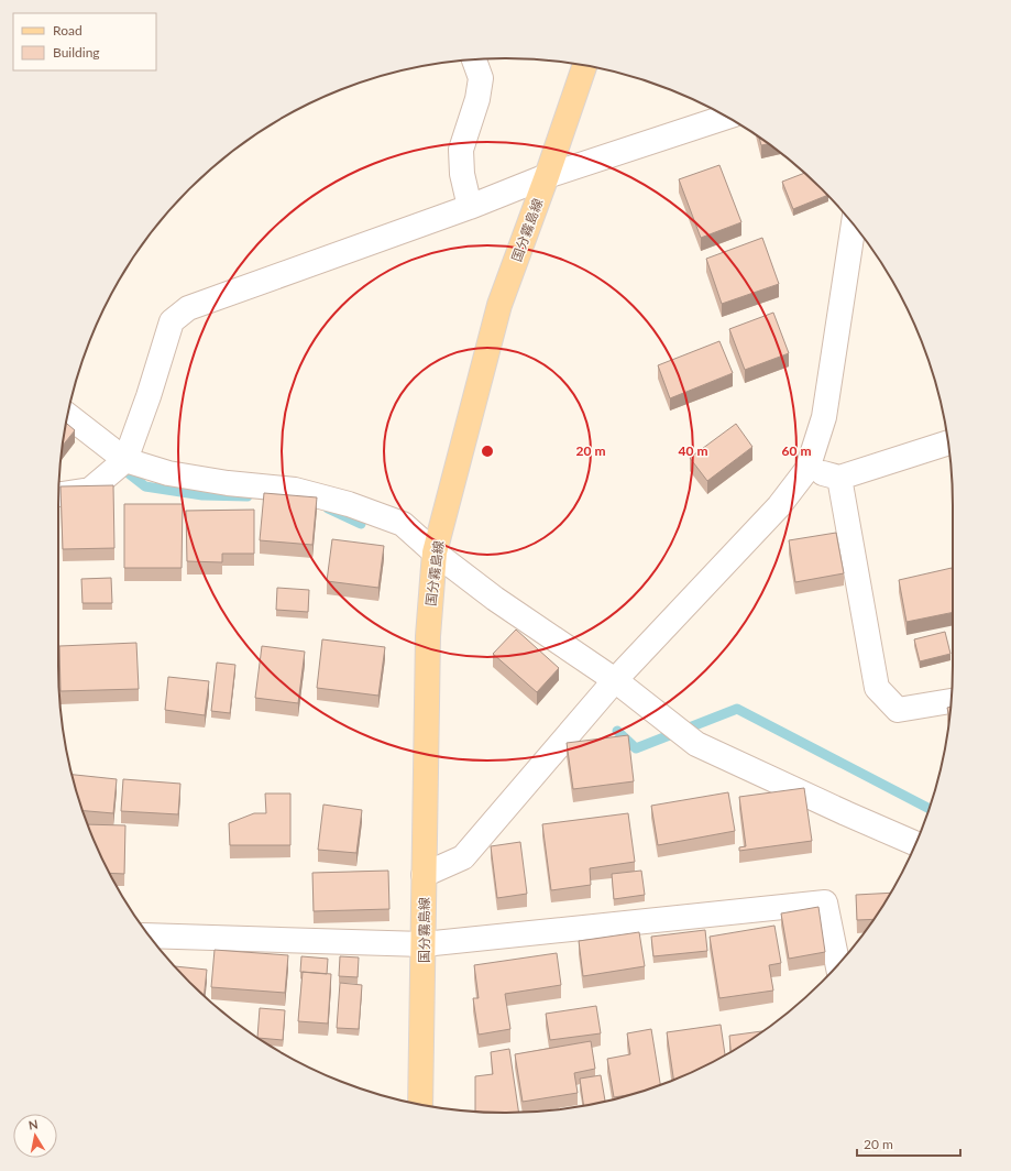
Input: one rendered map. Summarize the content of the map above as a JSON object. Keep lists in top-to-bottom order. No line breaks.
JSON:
{"streets":{"main road":["国分霧島線"]},"legend":["Road","Building"],"scale_bar":"20 m","north":"top","rings":["20 m","40 m","60 m"]}
